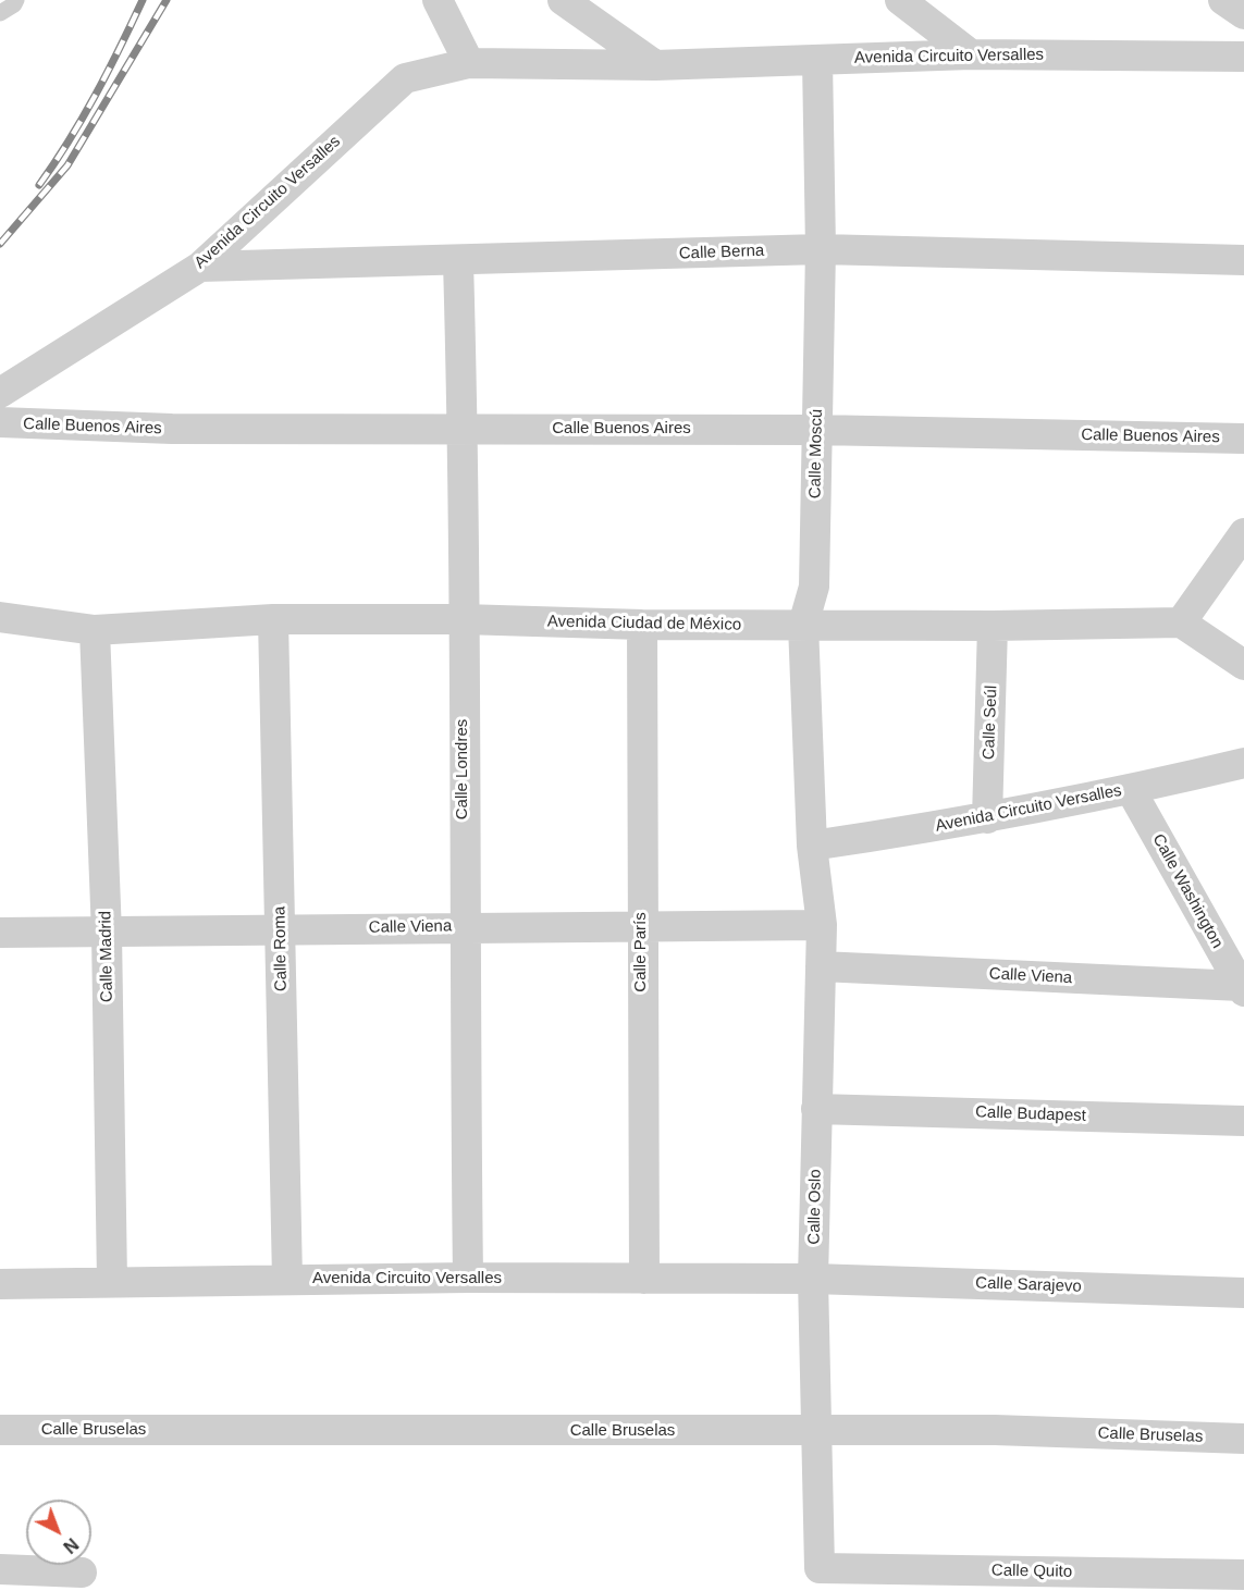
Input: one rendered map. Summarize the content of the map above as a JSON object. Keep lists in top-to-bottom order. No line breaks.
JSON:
{"streets":{"street":["Avenida Circuito Versalles","Calle Berna","Calle Buenos Aires","Calle Moscú","Avenida Ciudad de México","Calle Seúl","Calle Londres","Calle Washington","Calle Viena","Calle Roma","Calle París","Calle Madrid","Calle Budapest","Calle Oslo","Calle Sarajevo","Calle Bruselas","Calle Quito"]},"crossings":[["Avenida Circuito Versalles","Calle Berna"],["Avenida Circuito Versalles","Calle Moscú"],["Avenida Circuito Versalles","Calle Seúl"],["Avenida Circuito Versalles","Calle Londres"],["Avenida Circuito Versalles","Calle Washington"],["Avenida Circuito Versalles","Calle Roma"],["Avenida Circuito Versalles","Calle París"],["Avenida Circuito Versalles","Calle Madrid"],["Avenida Circuito Versalles","Calle Oslo"],["Avenida Circuito Versalles","Calle Sarajevo"],["Calle Berna","Calle Moscú"],["Calle Berna","Calle Londres"],["Calle Buenos Aires","Calle Moscú"],["Calle Buenos Aires","Calle Londres"],["Calle Moscú","Avenida Ciudad de México"],["Calle Moscú","Calle Oslo"],["Avenida Ciudad de México","Calle Seúl"],["Avenida Ciudad de México","Calle Londres"],["Avenida Ciudad de México","Calle Roma"],["Avenida Ciudad de México","Calle París"],["Avenida Ciudad de México","Calle Madrid"],["Calle Londres","Calle Viena"],["Calle Washington","Calle Viena"],["Calle Viena","Calle Roma"],["Calle Viena","Calle París"],["Calle Viena","Calle Madrid"],["Calle Viena","Calle Oslo"],["Calle Budapest","Calle Oslo"],["Calle Oslo","Calle Sarajevo"],["Calle Oslo","Calle Bruselas"],["Calle Oslo","Calle Quito"]],"north":"bottom right"}
